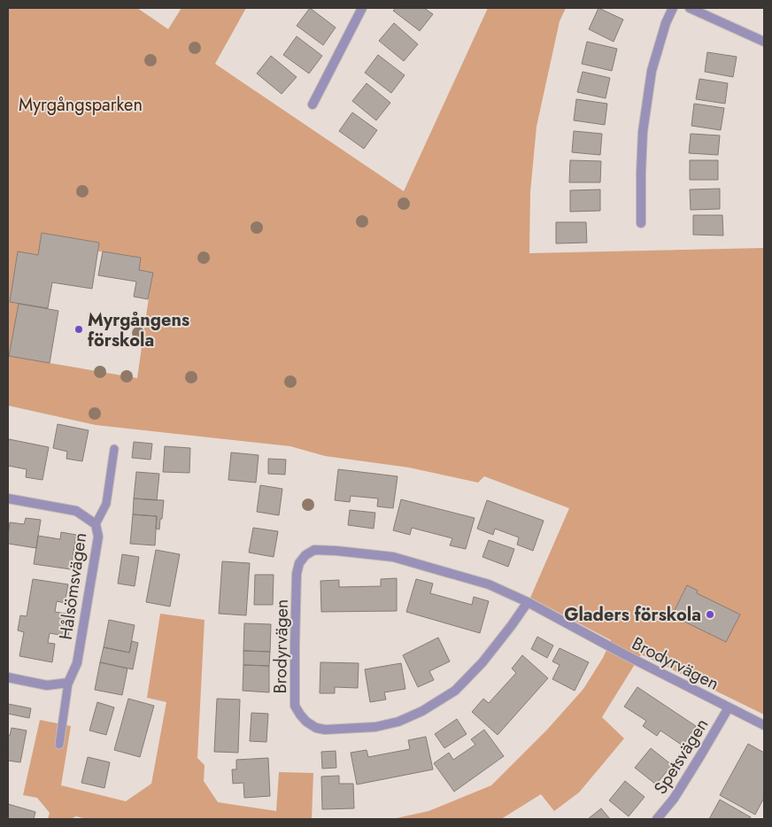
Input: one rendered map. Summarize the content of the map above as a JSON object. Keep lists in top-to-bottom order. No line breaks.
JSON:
{"streets":{"street":["Hålsömsvägen","Brodyrvägen","Spetsvägen"]},"crossings":[["Brodyrvägen","Spetsvägen"]],"parks":["Myrgångsparken"],"places":["Myrgångens förskola","Gladers förskola"]}
